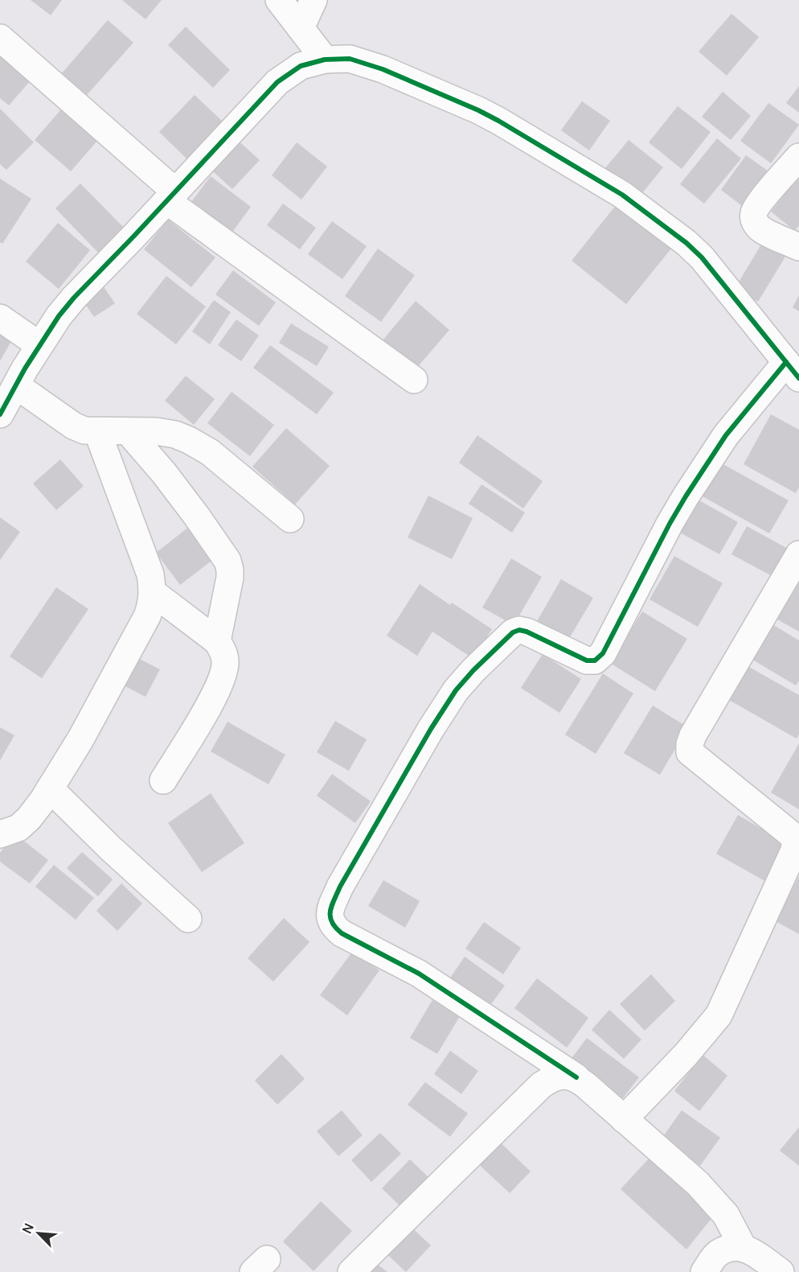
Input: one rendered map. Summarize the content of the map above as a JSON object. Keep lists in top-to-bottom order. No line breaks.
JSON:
{"north":"top left"}
